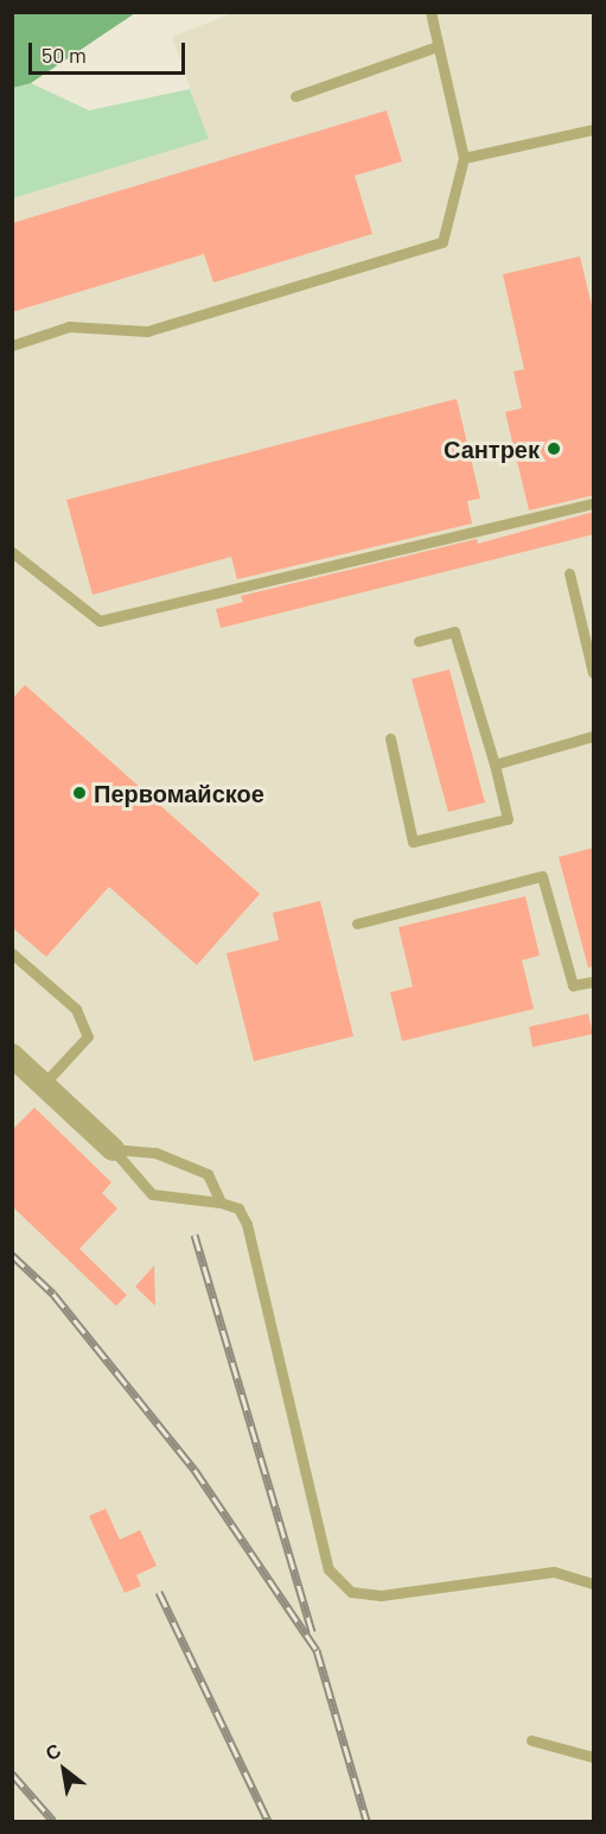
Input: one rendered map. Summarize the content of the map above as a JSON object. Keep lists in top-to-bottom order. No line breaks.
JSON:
{"places":["Сантрек","Первомайское"],"scale_bar":"50 m","north":"top left"}
